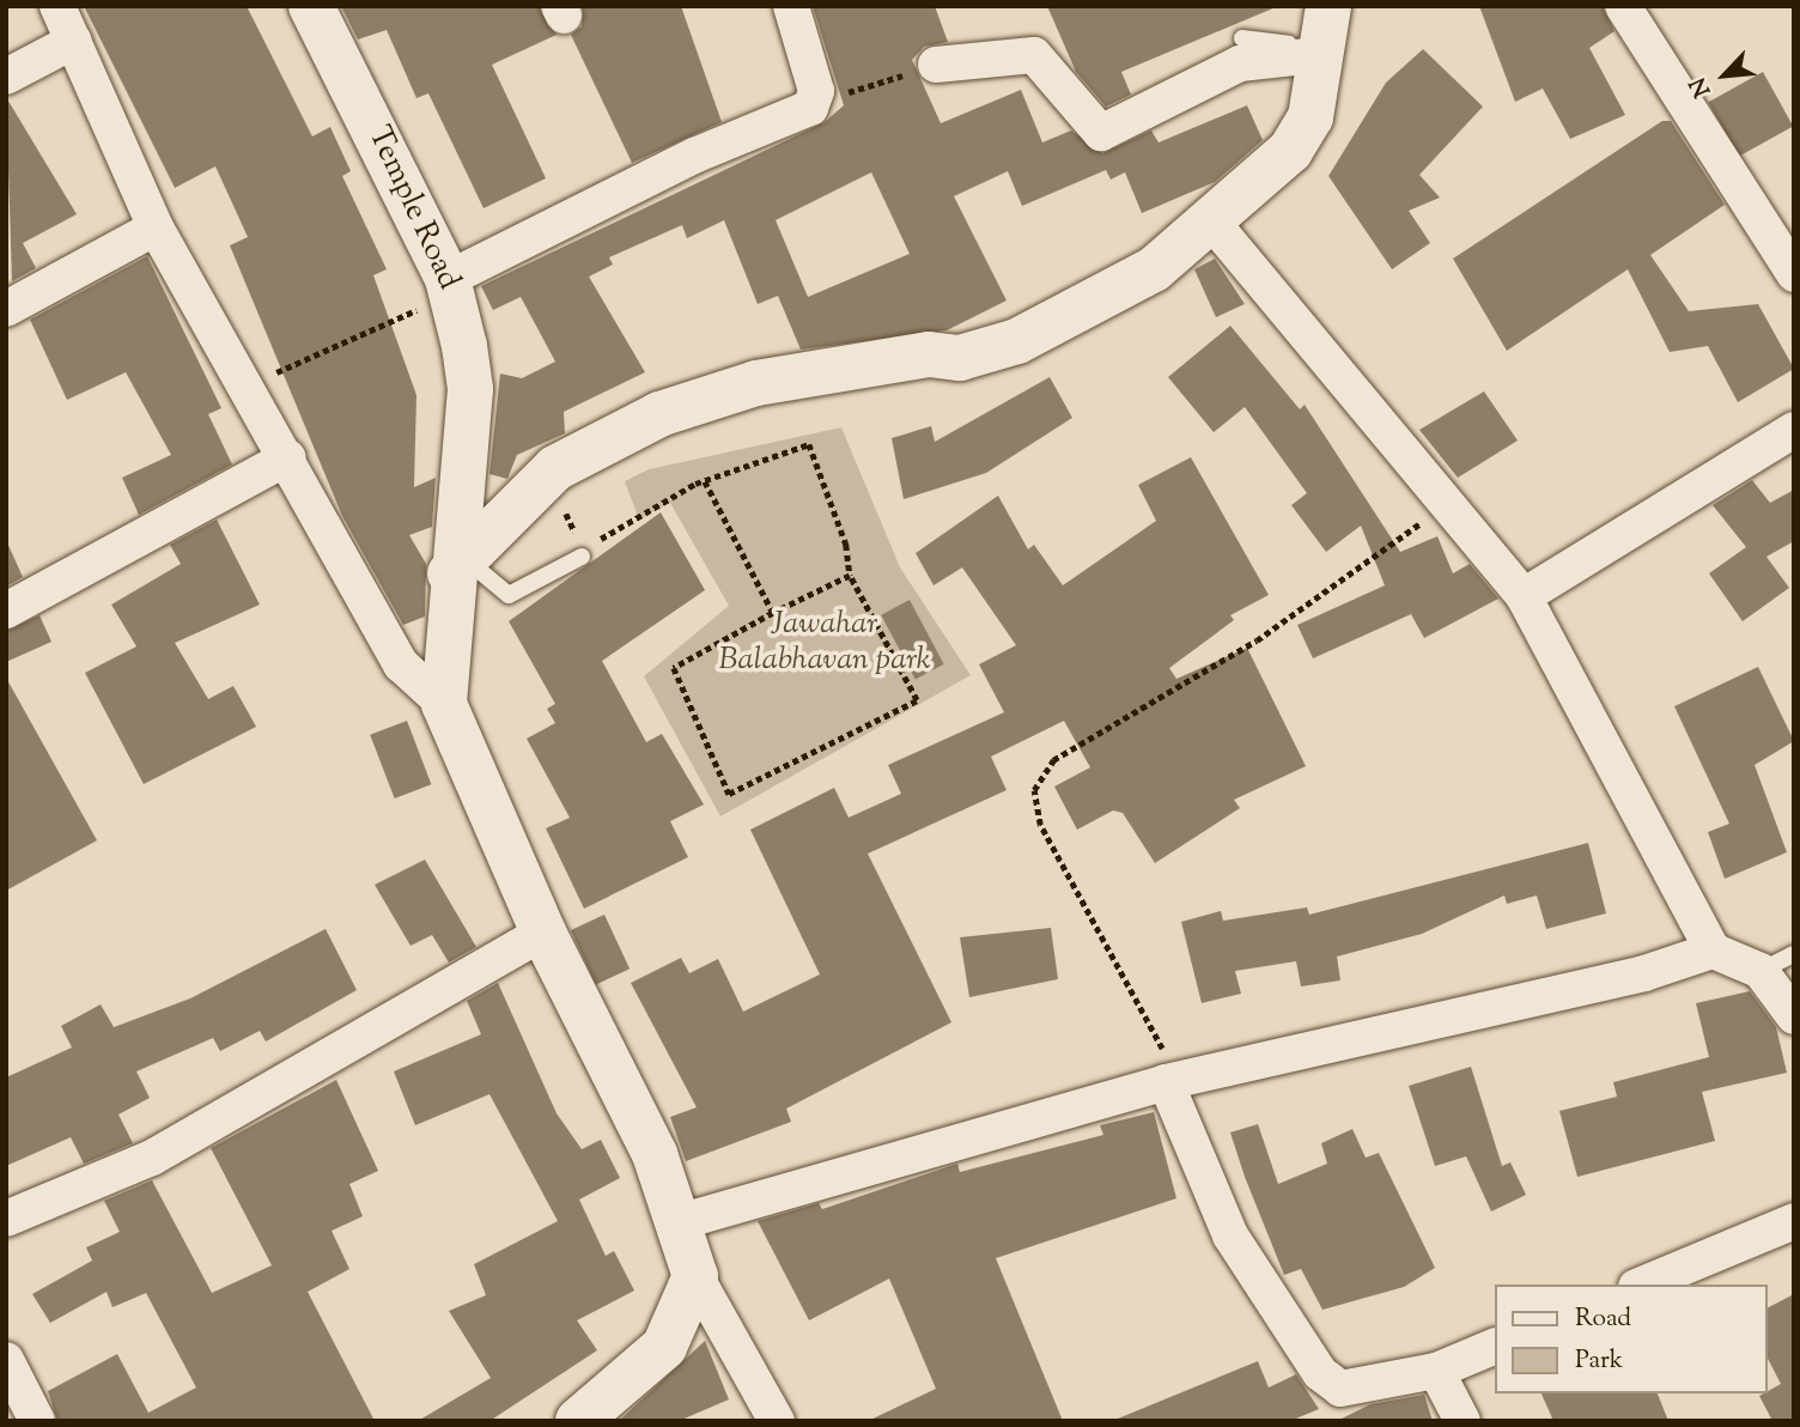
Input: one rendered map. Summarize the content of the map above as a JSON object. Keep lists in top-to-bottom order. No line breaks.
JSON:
{"streets":{"main road":["Temple Road"]},"parks":["Jawahar Balabhavan park"],"legend":["Road","Park"],"north":"bottom left"}
